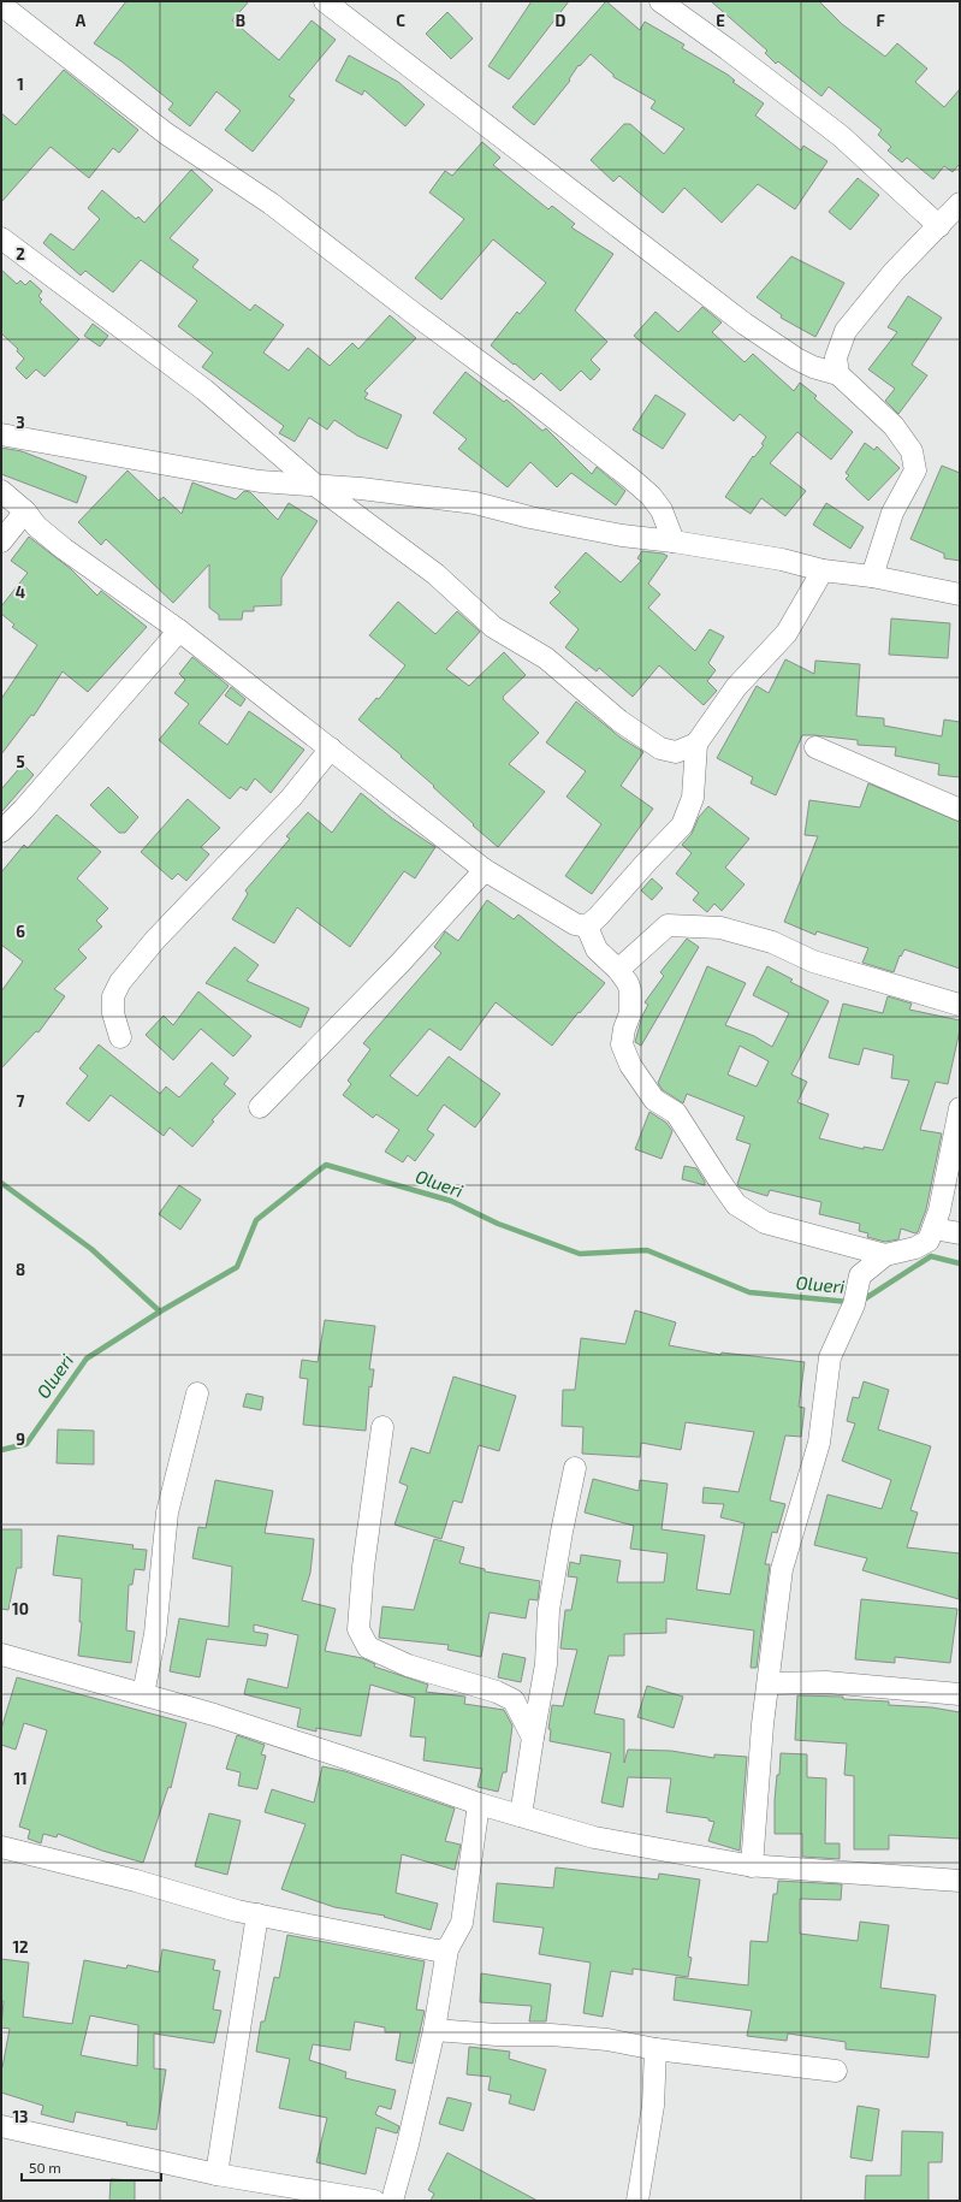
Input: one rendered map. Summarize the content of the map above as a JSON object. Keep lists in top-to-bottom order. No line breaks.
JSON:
{"water":["Olueri"],"scale_bar":"50 m","grid":{"columns":["A","B","C","D","E","F"],"rows":["1","2","3","4","5","6","7","8","9","10","11","12","13"]}}
